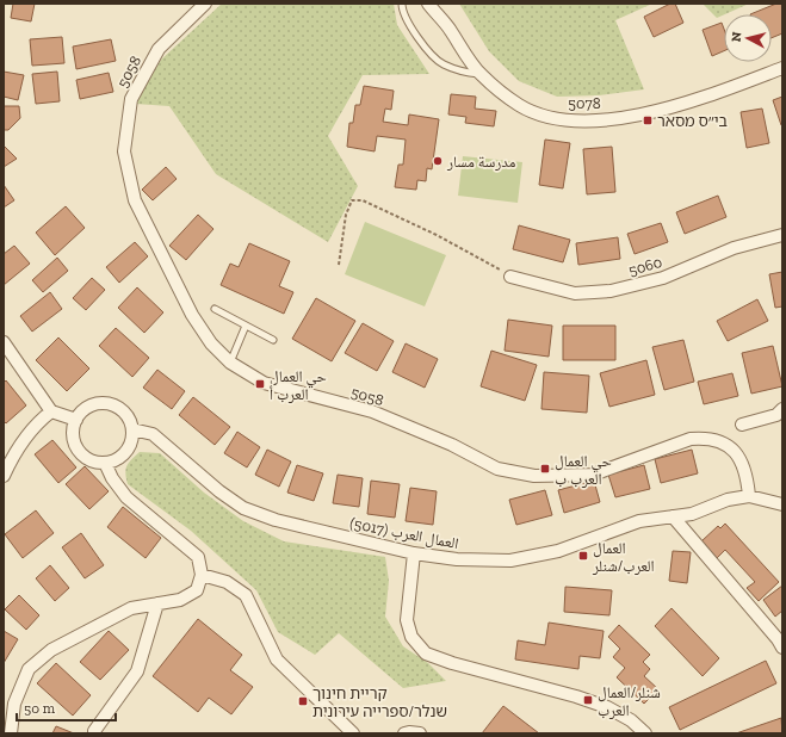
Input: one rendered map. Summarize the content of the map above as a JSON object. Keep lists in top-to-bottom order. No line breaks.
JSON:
{"streets":{"street":["5058","5078","5060","العمال العرب (5017)"]},"crossings":[["5058","العمال العرب (5017)"]],"places":{"transit":["בי״ס מסאר","حي العمال العرب أ","حي العمال العرب ب","العمال العرب/شنلر","شنلر/العمال العرب","קריית חינוך שנלר/ספרייה עירונית"],"other":["مدرسة مسار"]},"scale_bar":"50 m","north":"left"}
